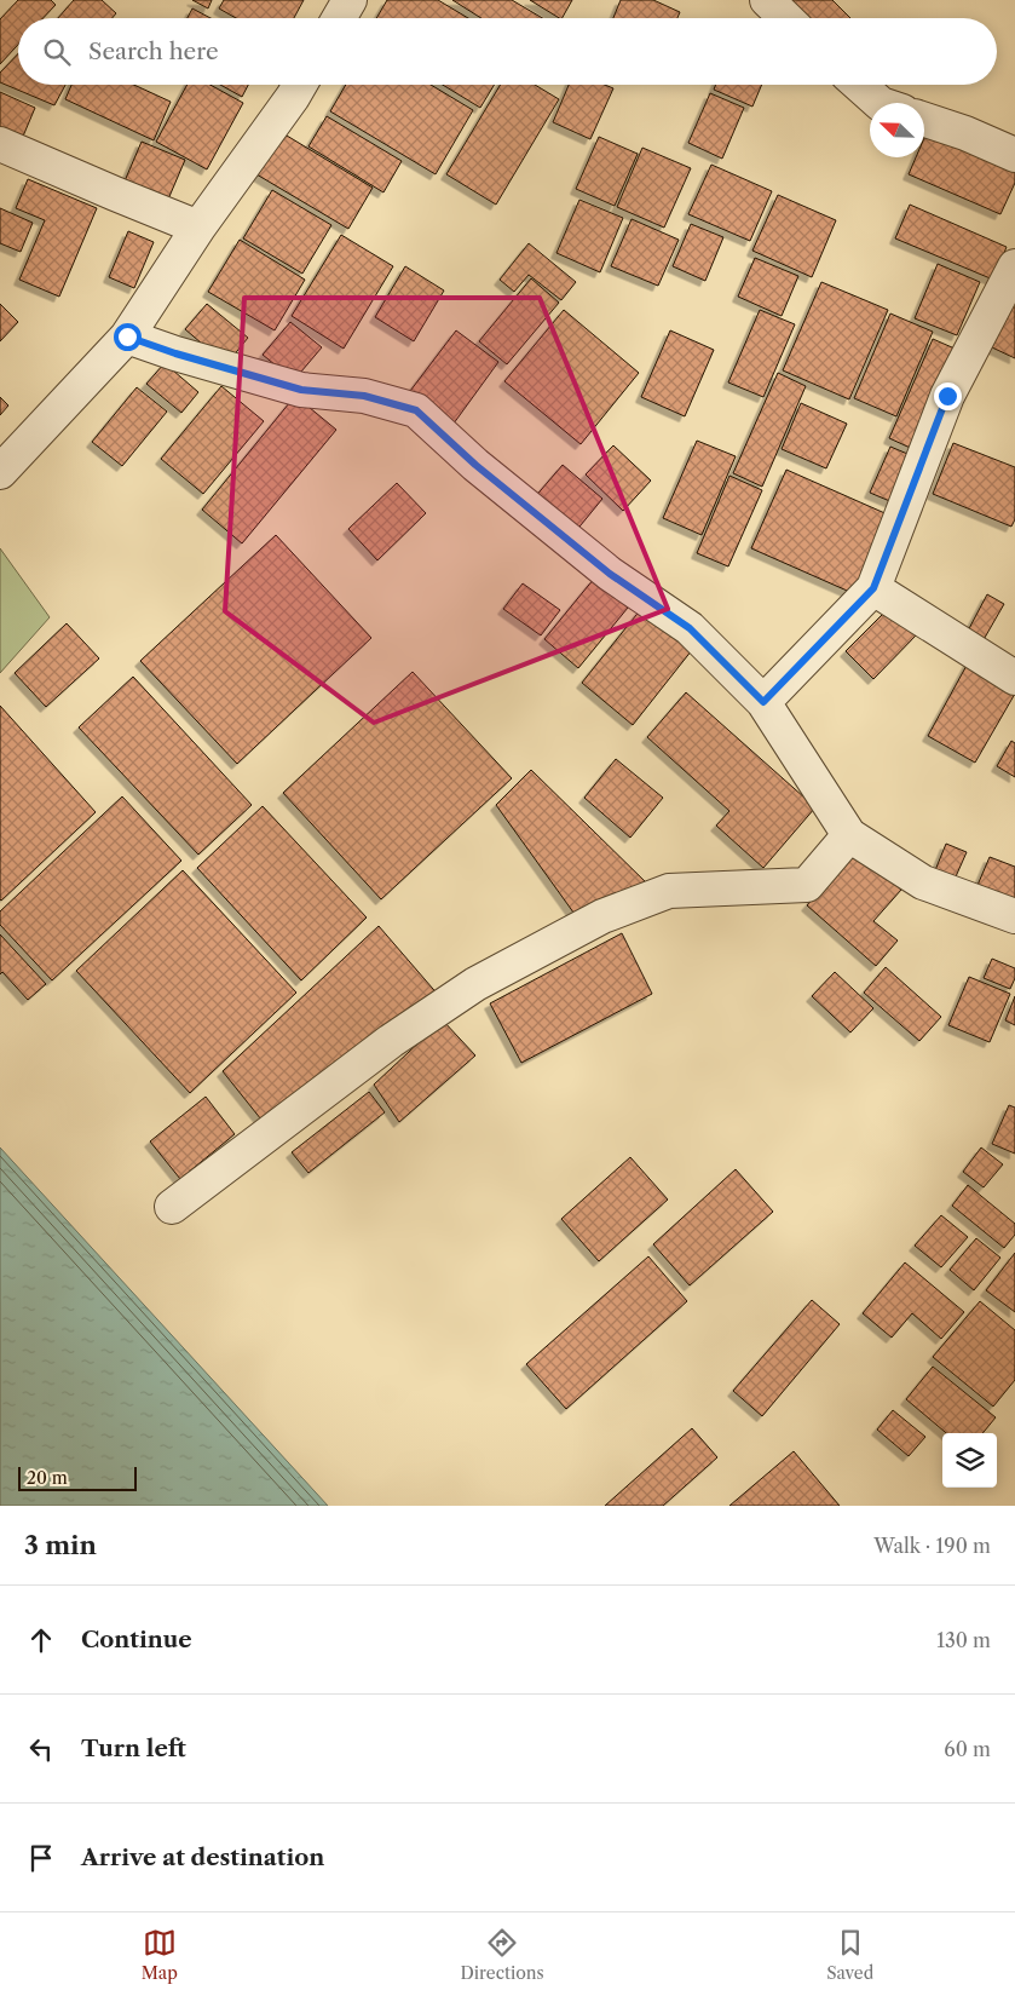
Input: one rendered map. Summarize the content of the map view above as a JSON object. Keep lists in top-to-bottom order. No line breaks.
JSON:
{"scale_bar":"20 m","north":"top left","page":{"search":"Search here","scale":"20 m","heading":["3 min","Walk · 190 m"],"list":[["Continue","130 m"],["Turn left","60 m"],"Arrive at destination"],"nav":["Map","Directions","Saved"]}}
